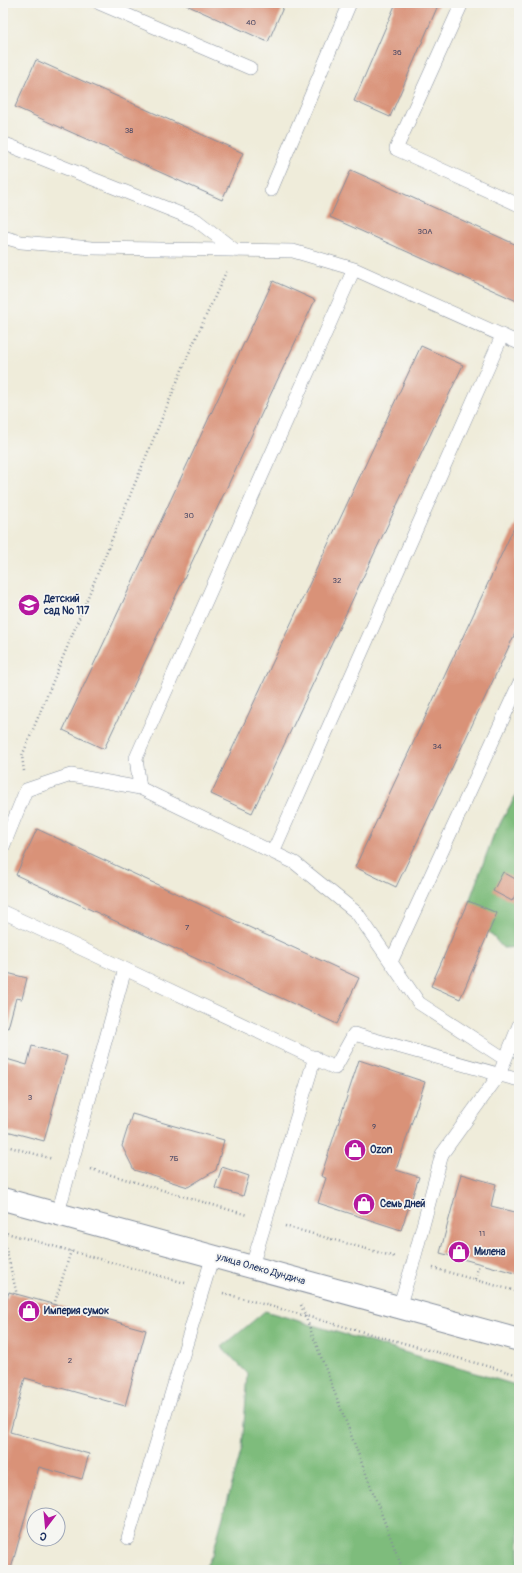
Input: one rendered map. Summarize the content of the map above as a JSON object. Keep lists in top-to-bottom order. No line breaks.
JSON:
{"streets":{"street":["улица Олеко Дундича"]},"places":{"school or university":["Детский сад № 117"],"shop":["Ozon","Семь Дней","Милена","Империя сумок"]},"house_numbers":["40","36","38","30А","30","32","34","7","3","9","7Б","11","2"],"north":"bottom"}
